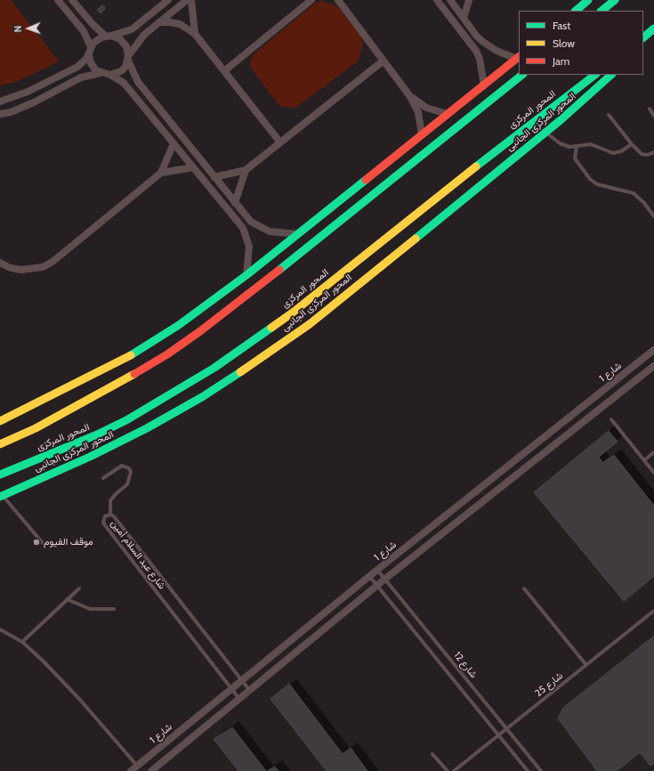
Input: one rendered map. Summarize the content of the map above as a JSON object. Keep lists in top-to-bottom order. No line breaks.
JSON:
{"streets":{"main road":["المحور المركزى","المحور المركزى الجانبى"],"street":["شارع 1"],"lane":["شارع عبد السلام أمين","شارع 12","شارع 25"]},"crossings":[["شارع 1","شارع عبد السلام أمين"],["شارع 1","شارع 12"],["شارع 12","شارع 25"]],"places":["موقف الفيوم"],"legend":["Fast","Slow","Jam"],"north":"left"}
